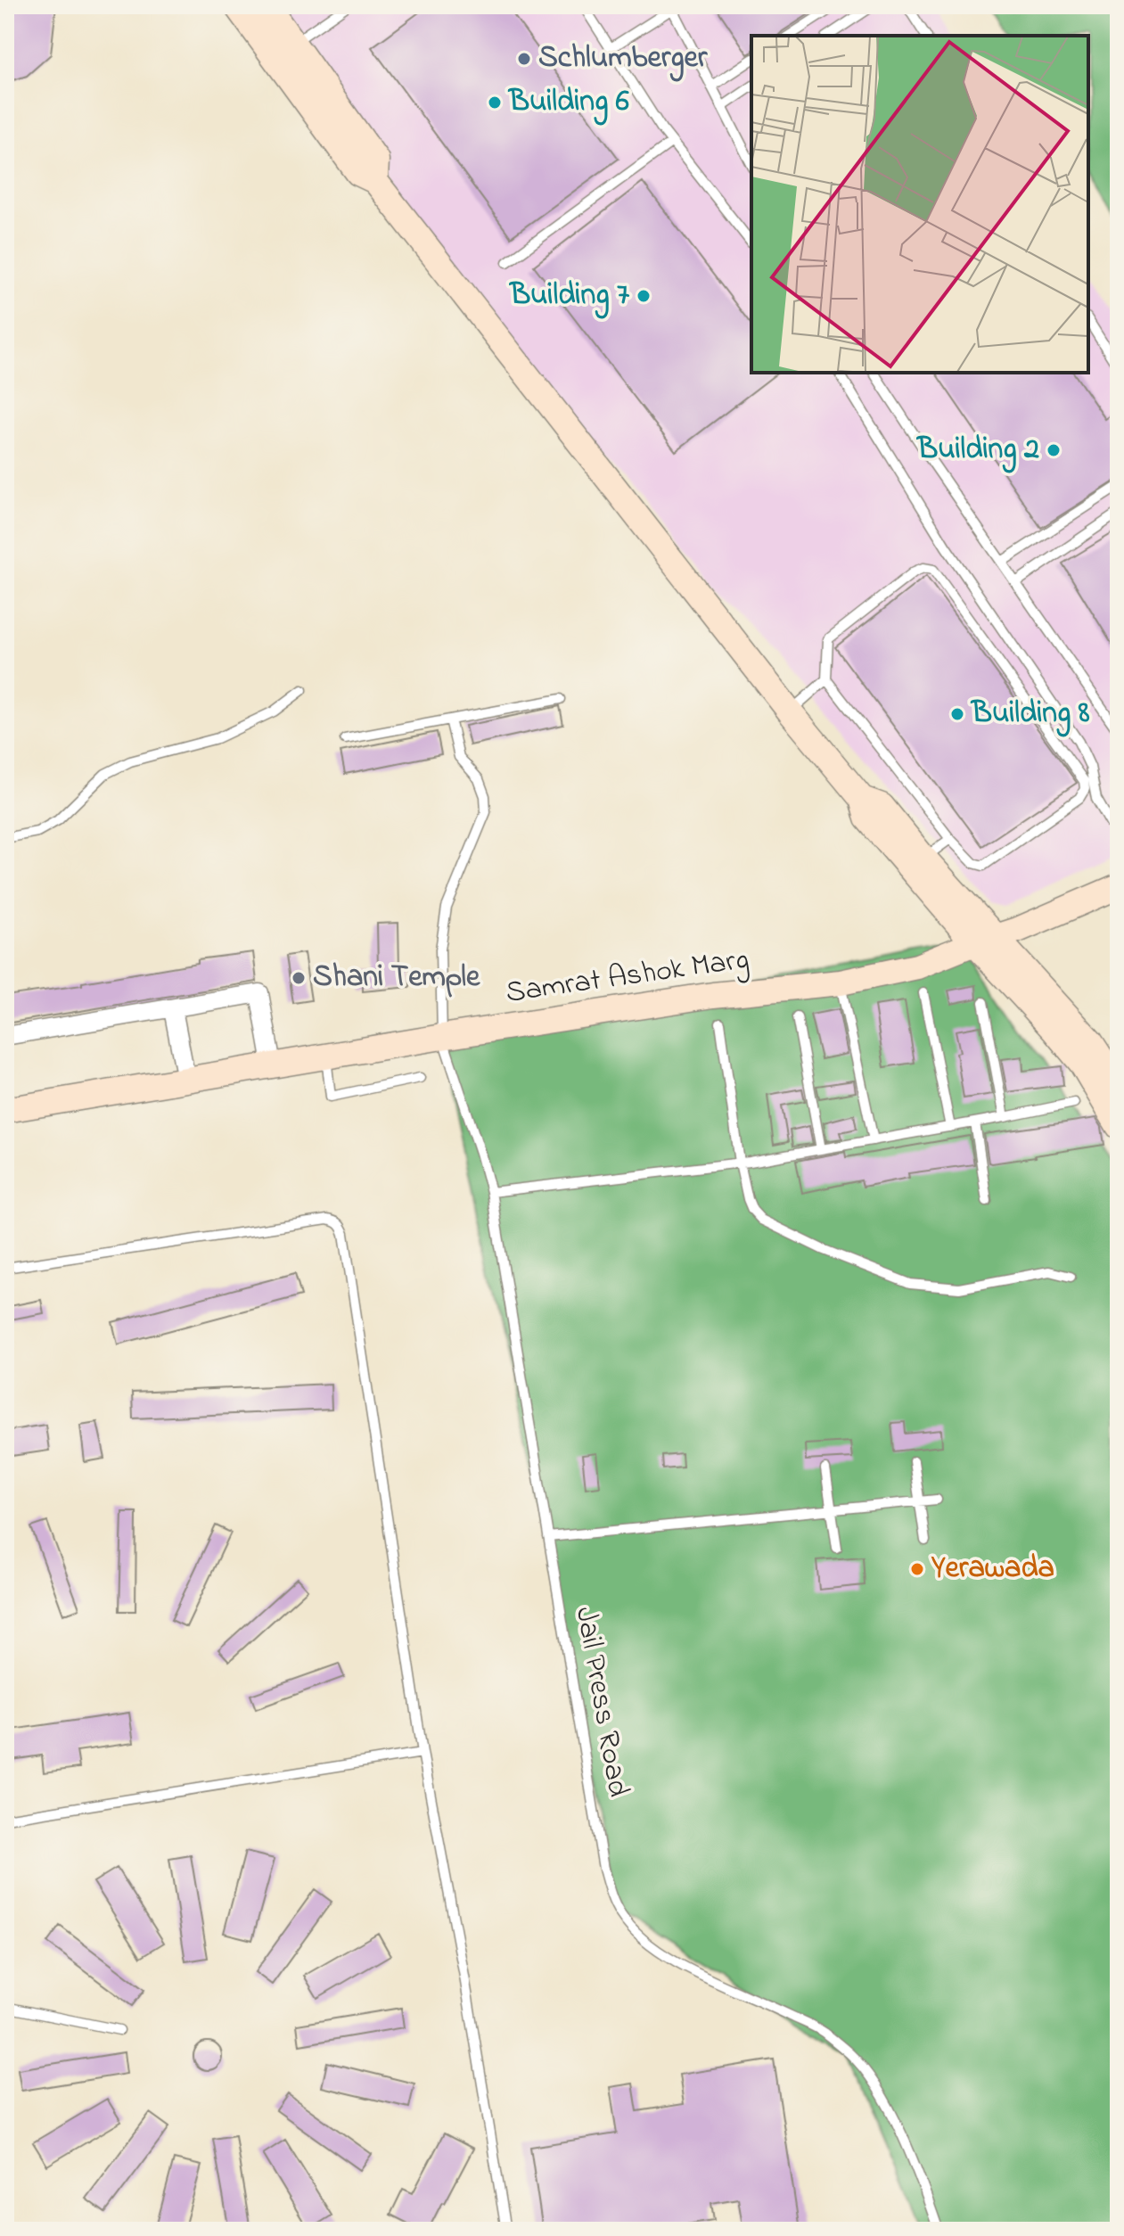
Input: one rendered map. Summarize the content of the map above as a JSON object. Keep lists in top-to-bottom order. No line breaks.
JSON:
{"streets":{"street":["Samrat Ashok Marg"],"lane":["Jail Press Road"]},"crossings":[["Samrat Ashok Marg","Jail Press Road"]],"places":["Schlumberger","Building 6","Building 7","Building 2","Building 8","Shani Temple","Yerawada"]}
